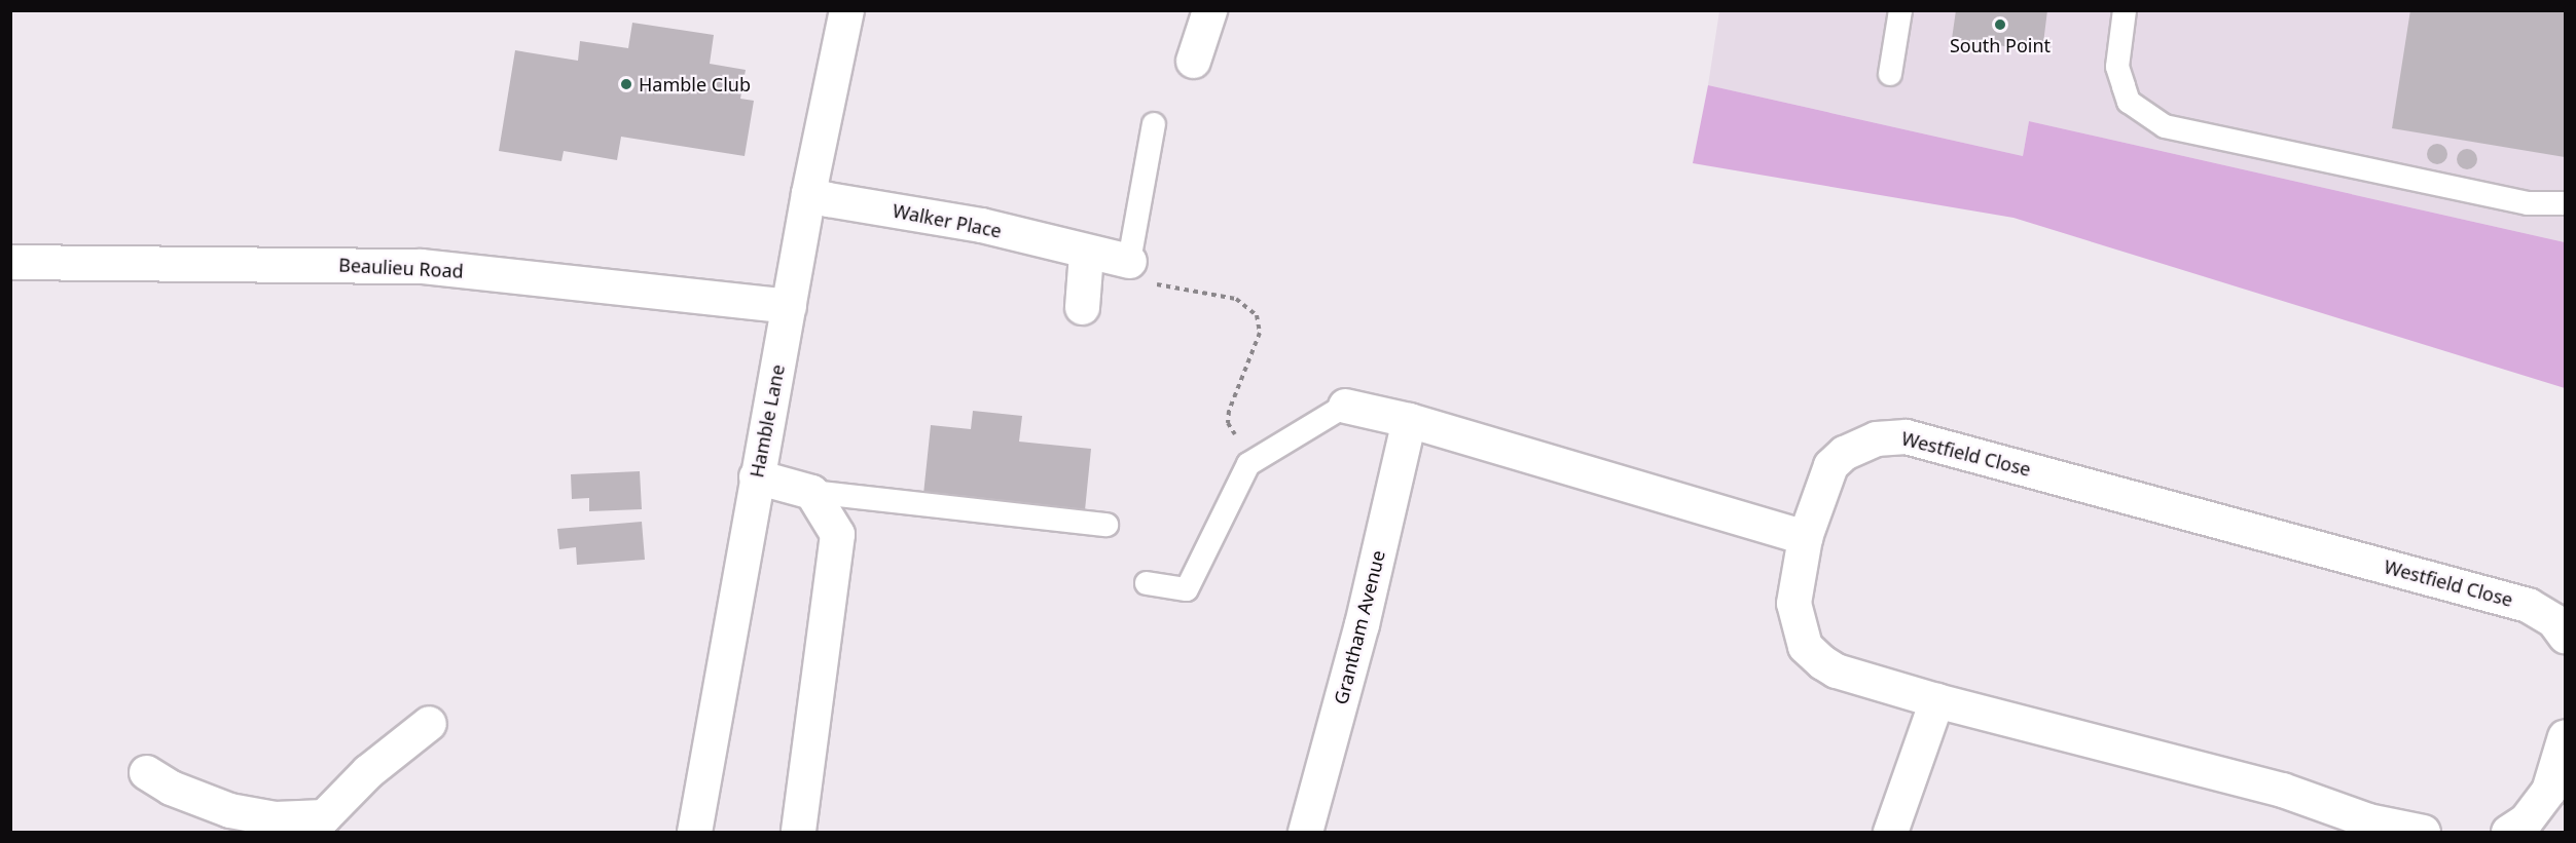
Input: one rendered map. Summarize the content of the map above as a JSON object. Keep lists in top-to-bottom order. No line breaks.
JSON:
{"streets":{"street":["Walker Place","Beaulieu Road","Hamble Lane","Westfield Close","Grantham Avenue"]},"crossings":[["Walker Place","Hamble Lane"],["Beaulieu Road","Hamble Lane"]],"places":["South Point","Hamble Club"]}
